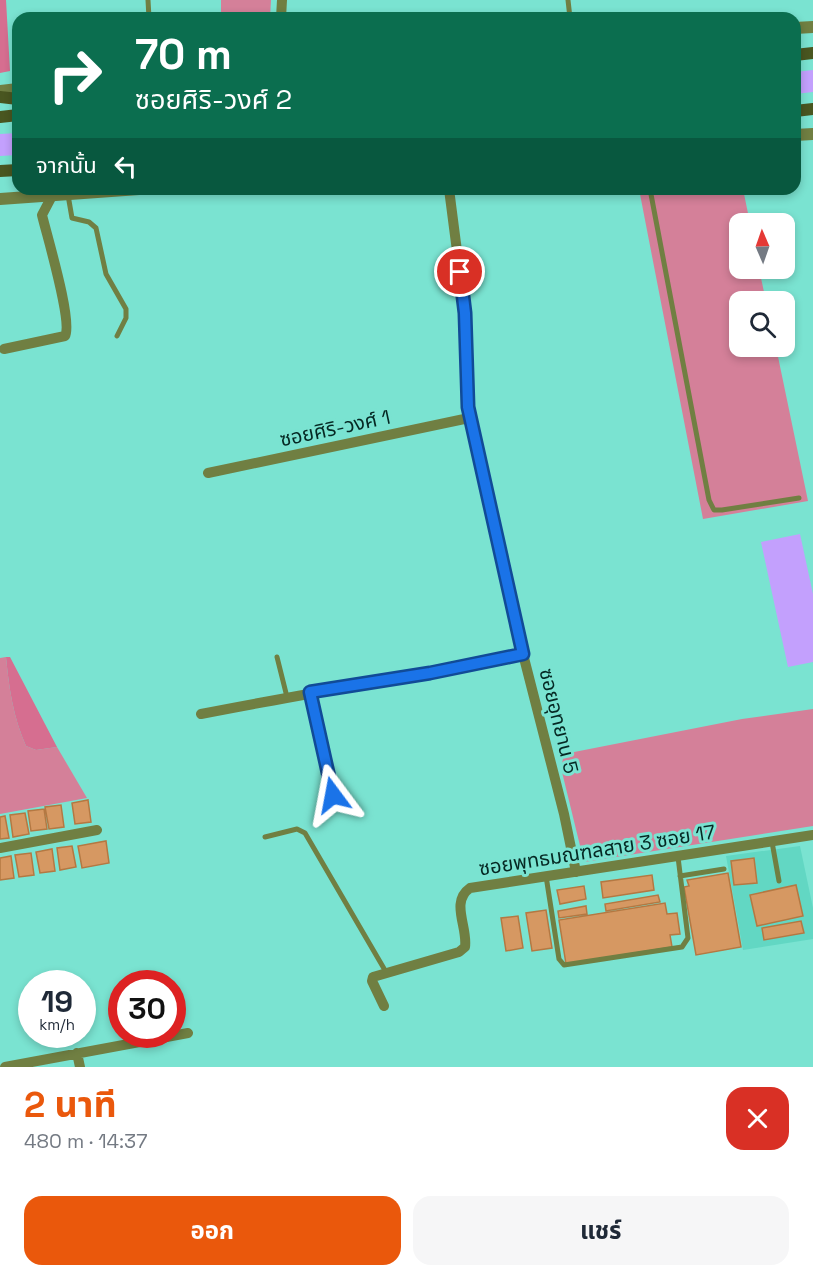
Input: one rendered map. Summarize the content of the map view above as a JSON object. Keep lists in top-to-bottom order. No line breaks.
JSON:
{"streets":{"street":["ซอยศิริ-วงศ์ 1","ซอยอุทยาน 5","ซอยพุทธมณฑลสาย 3 ซอย 17"]},"crossings":[["ซอยศิริ-วงศ์ 1","ซอยอุทยาน 5"],["ซอยอุทยาน 5","ซอยพุทธมณฑลสาย 3 ซอย 17"]],"north":"top","page":{"turn":["70 m","ซอยศิริ-วงศ์ 2"],"then":"จากนั้น","speed":"19 km/h","limit":"30","heading":["2 นาที","480 m · 14:37"],"buttons":["ออก","แชร์"]}}
